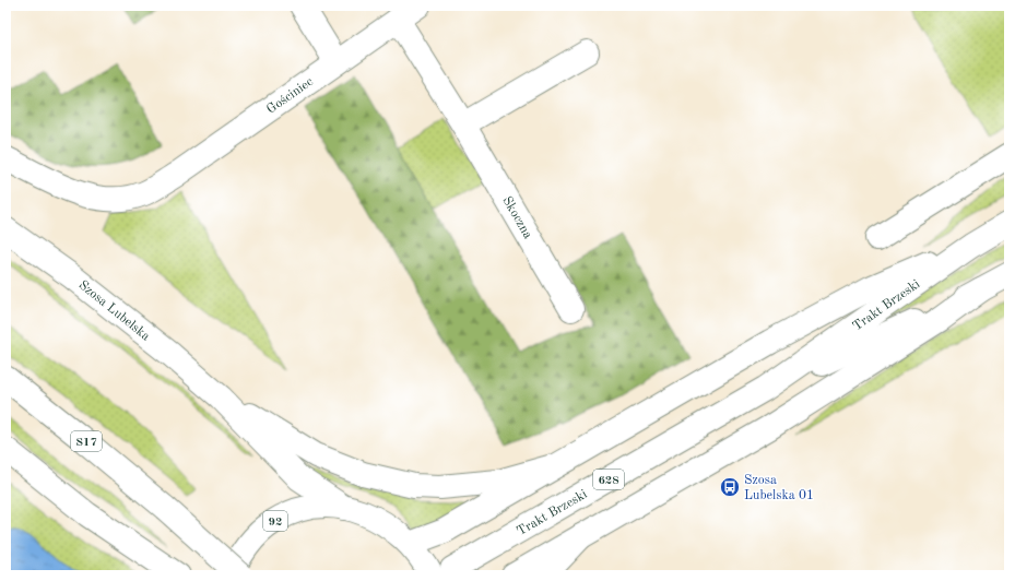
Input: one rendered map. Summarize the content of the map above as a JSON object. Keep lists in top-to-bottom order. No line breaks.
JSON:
{"streets":{"main road":["Gościniec","Skoczna","Trakt Brzeski","Szosa Lubelska","S17","628","92"]},"crossings":[["Gościniec","Skoczna"],["Trakt Brzeski","92"]],"places":{"bus stop":["Szosa Lubelska 01"]}}
